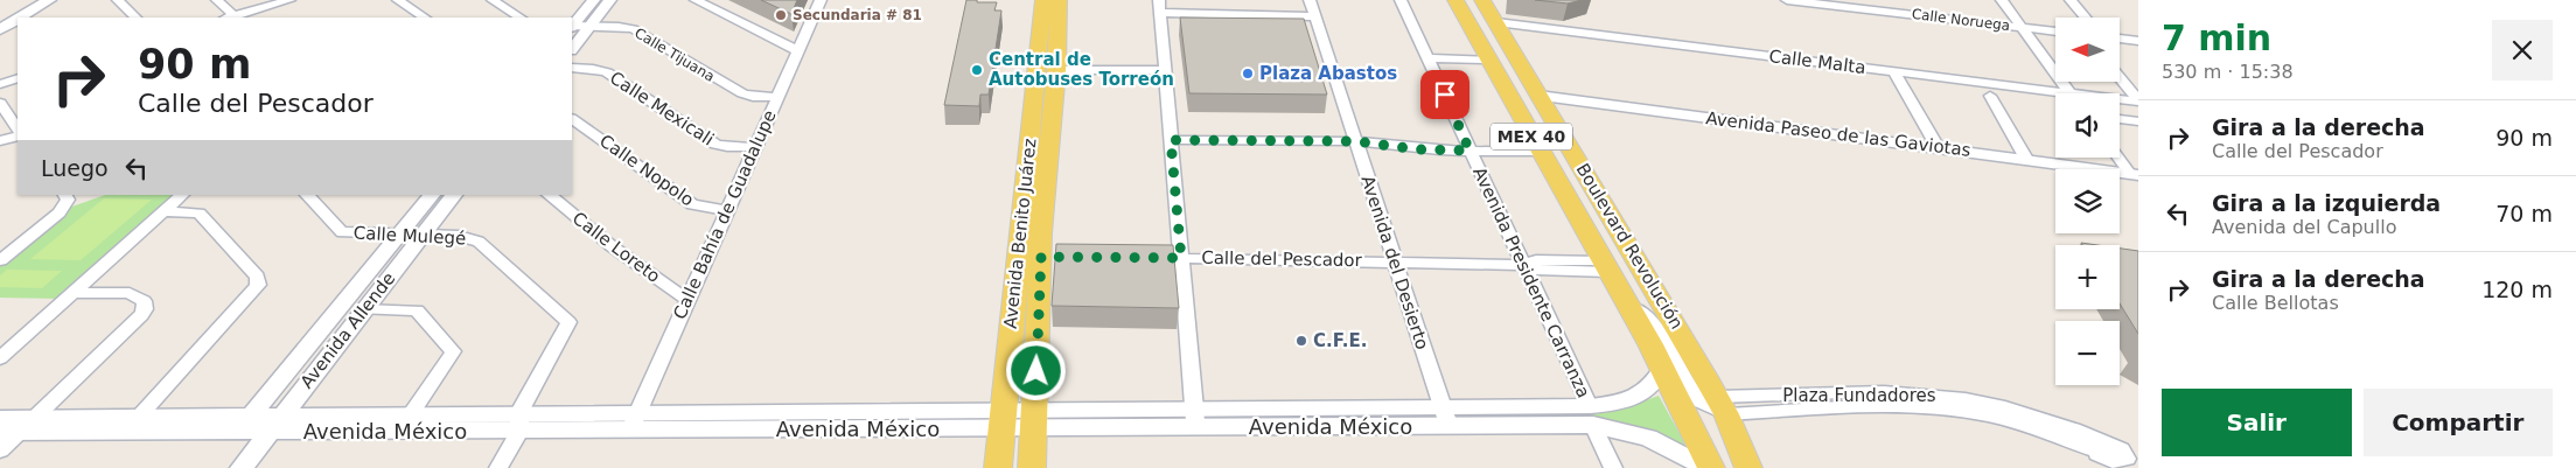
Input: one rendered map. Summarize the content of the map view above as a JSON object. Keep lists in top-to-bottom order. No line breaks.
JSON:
{"streets":{"main road":["MEX 40","Avenida Benito Juárez","Boulevard Revolución"],"street":["Calle Noruega","Calle Tijuana","Calle Malta","Calle Mexicali","Avenida Paseo de las Gaviotas","Calle Nopolo","Calle Bahía de Guadalupe","Calle Mulegé","Calle Loreto","Calle del Pescador","Avenida del Desierto","Avenida Presidente Carranza","Avenida Allende","Plaza Fundadores","Avenida México"]},"crossings":[["Calle Tijuana","Calle Bahía de Guadalupe"],["Calle Malta","Boulevard Revolución"],["Calle Mexicali","Calle Bahía de Guadalupe"],["Avenida Paseo de las Gaviotas","Boulevard Revolución"],["MEX 40","Calle del Pescador"],["MEX 40","Avenida México"],["Calle Nopolo","Calle Bahía de Guadalupe"],["Calle Bahía de Guadalupe","Calle Loreto"],["Calle Bahía de Guadalupe","Avenida México"],["Avenida Benito Juárez","Avenida México"],["Calle Mulegé","Avenida Allende"],["Calle Mulegé","Avenida México"],["Boulevard Revolución","Plaza Fundadores"],["Calle del Pescador","Avenida del Desierto"],["Calle del Pescador","Avenida Presidente Carranza"],["Avenida del Desierto","Avenida México"],["Avenida Presidente Carranza","Avenida México"],["Avenida Allende","Avenida México"]],"places":["Secundaria # 81","Central de Autobuses Torreón","Plaza Abastos","C.F.E."],"north":"left","page":{"heading":["7 min","530 m · 15:38"],"map_buttons":["+","−"],"turn":["90 m","Calle del Pescador"],"list":[{"name":"Gira a la derecha","note":"Calle del Pescador","value":"90 m"},{"name":"Gira a la izquierda","note":"Avenida del Capullo","value":"70 m"},{"name":"Gira a la derecha","note":"Calle Bellotas","value":"120 m"}],"then":"Luego","buttons":["Salir","Compartir"]}}
